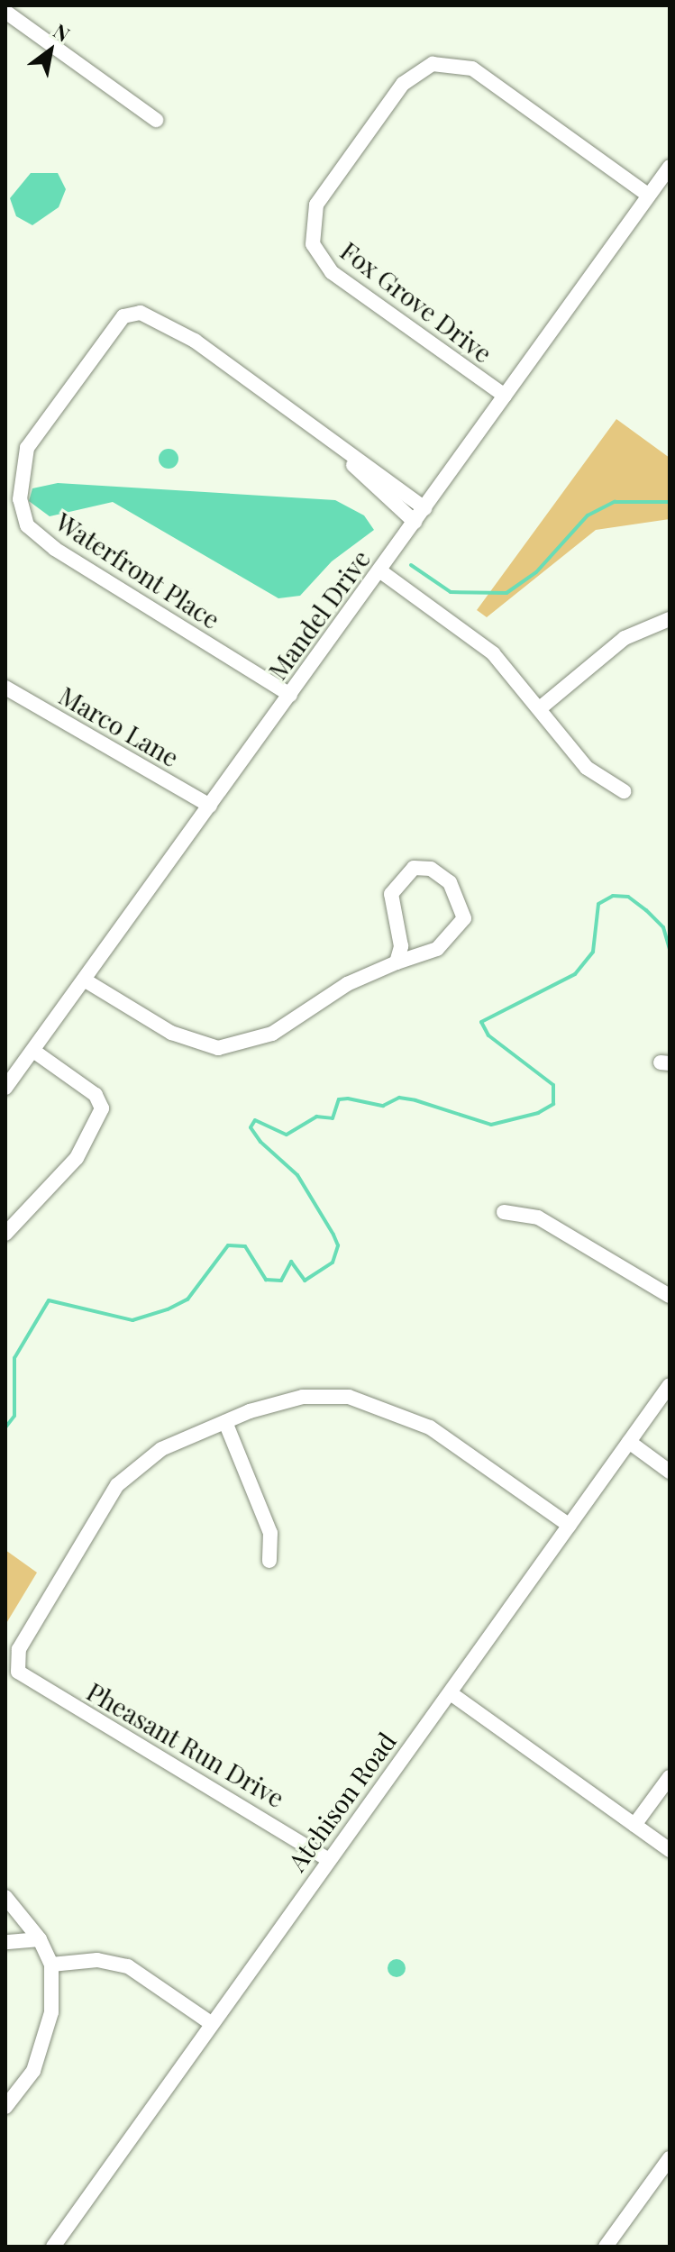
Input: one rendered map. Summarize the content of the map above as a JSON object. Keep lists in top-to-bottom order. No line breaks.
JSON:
{"streets":{"street":["Fox Grove Drive","Waterfront Place","Mandel Drive","Marco Lane","Pheasant Run Drive","Atchison Road"]},"crossings":[["Fox Grove Drive","Mandel Drive"],["Waterfront Place","Mandel Drive"],["Mandel Drive","Marco Lane"],["Pheasant Run Drive","Atchison Road"]],"north":"top right"}
